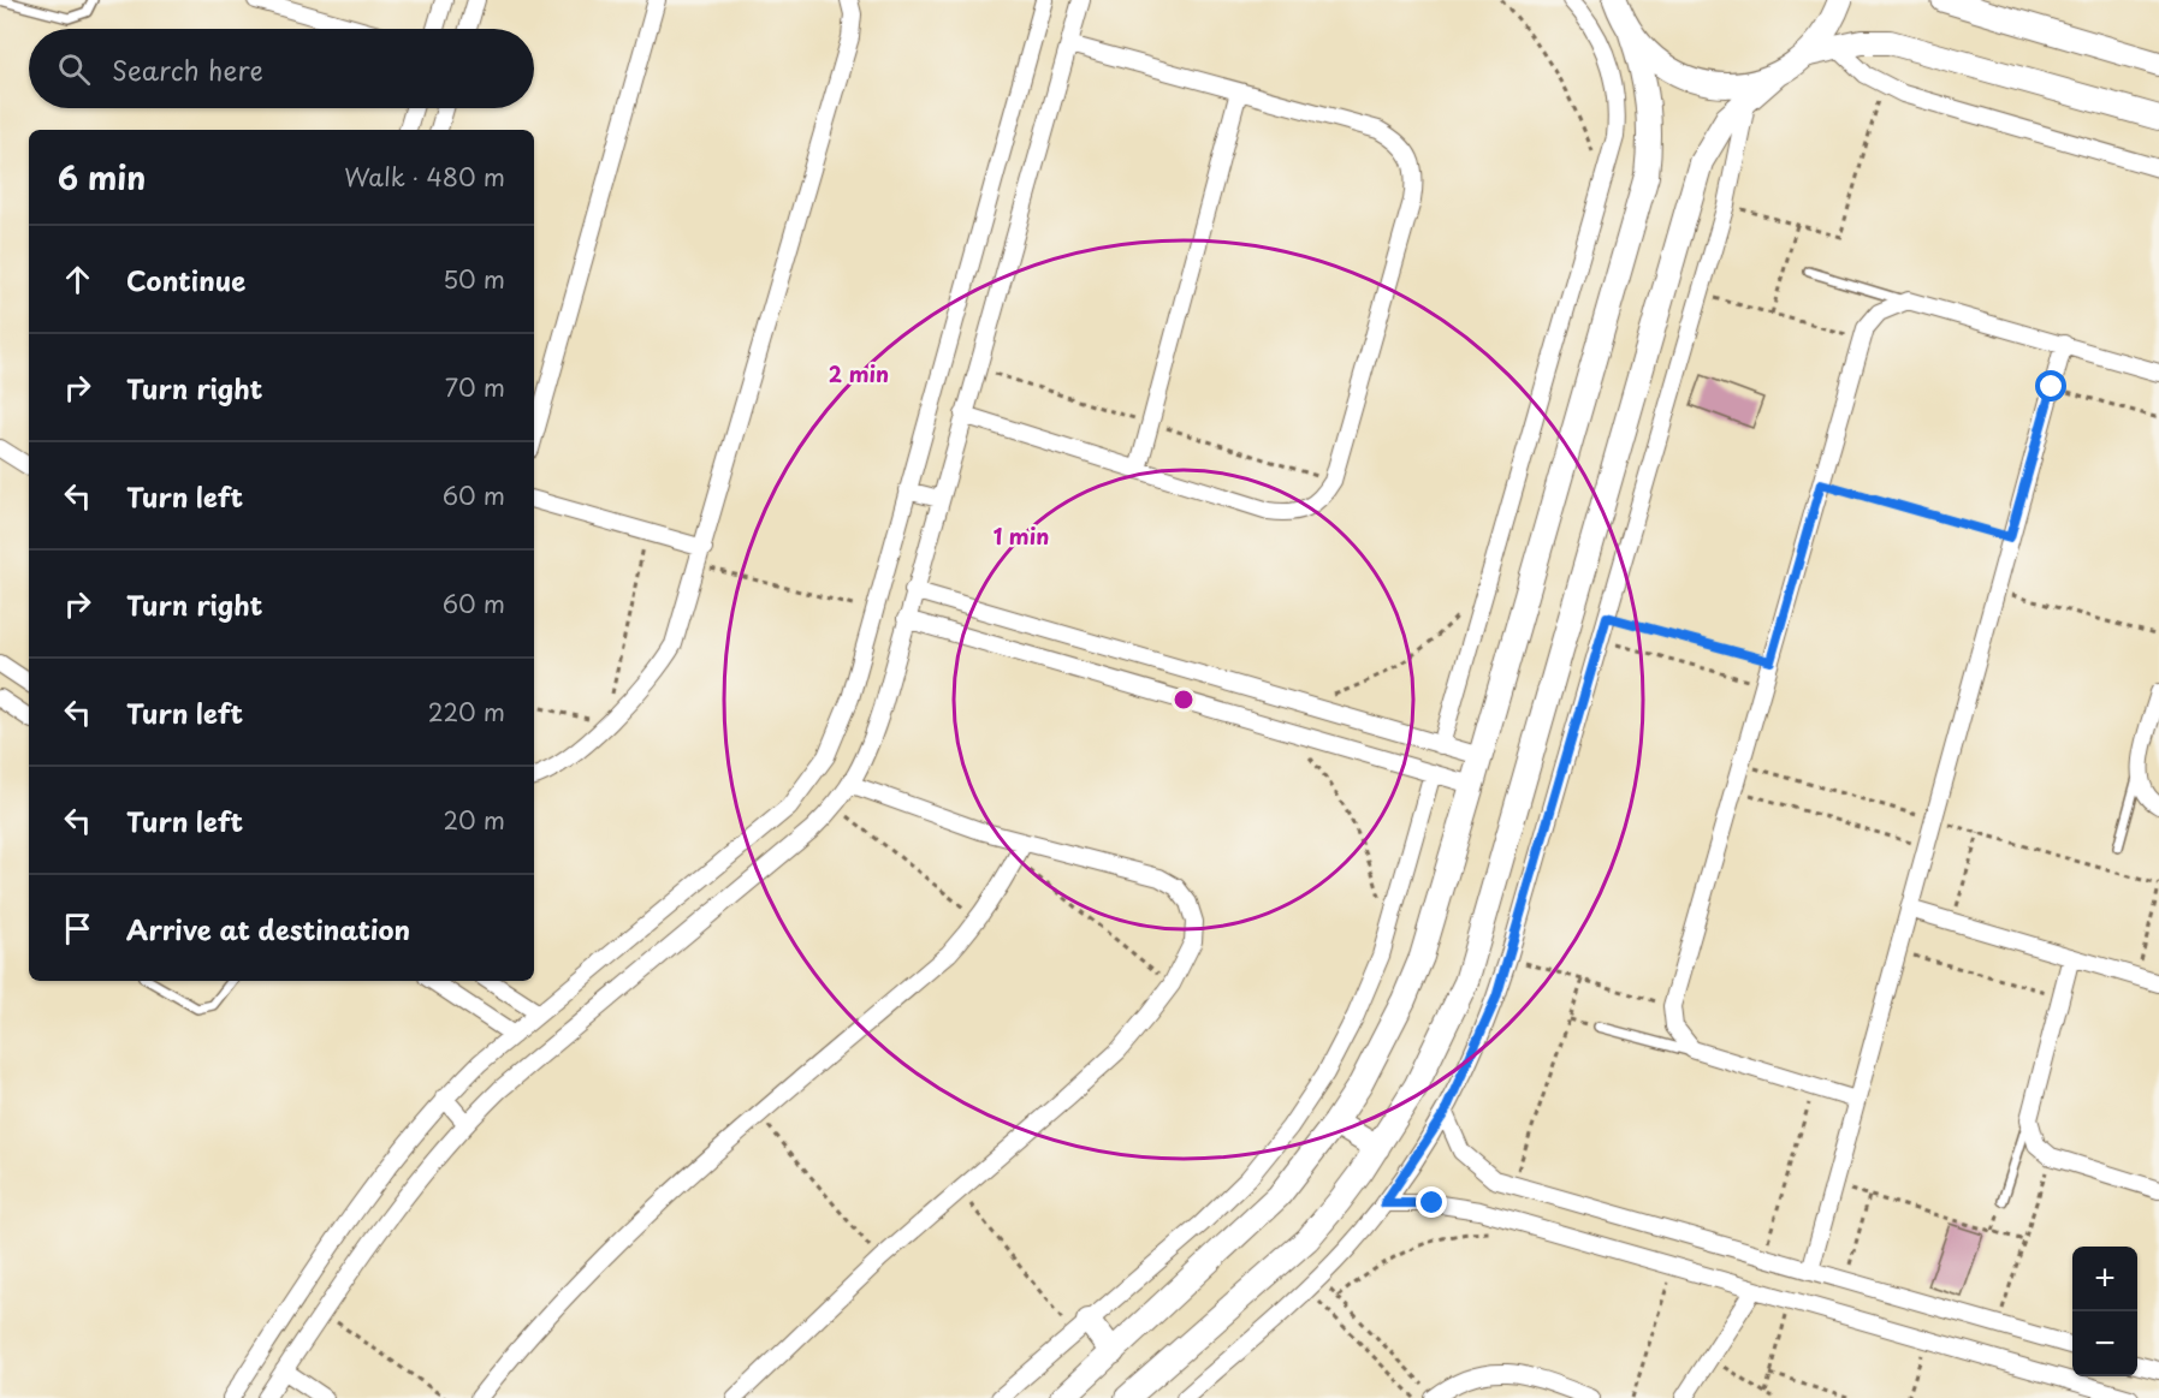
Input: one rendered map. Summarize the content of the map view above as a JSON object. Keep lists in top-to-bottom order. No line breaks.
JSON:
{"page":{"search":"Search here","heading":["6 min","Walk · 480 m"],"list":[["Continue","50 m"],["Turn right","70 m"],["Turn left","60 m"],["Turn right","60 m"],["Turn left","220 m"],["Turn left","20 m"],"Arrive at destination"],"map_buttons":["+","−"]},"rings":["2 min","1 min"]}
